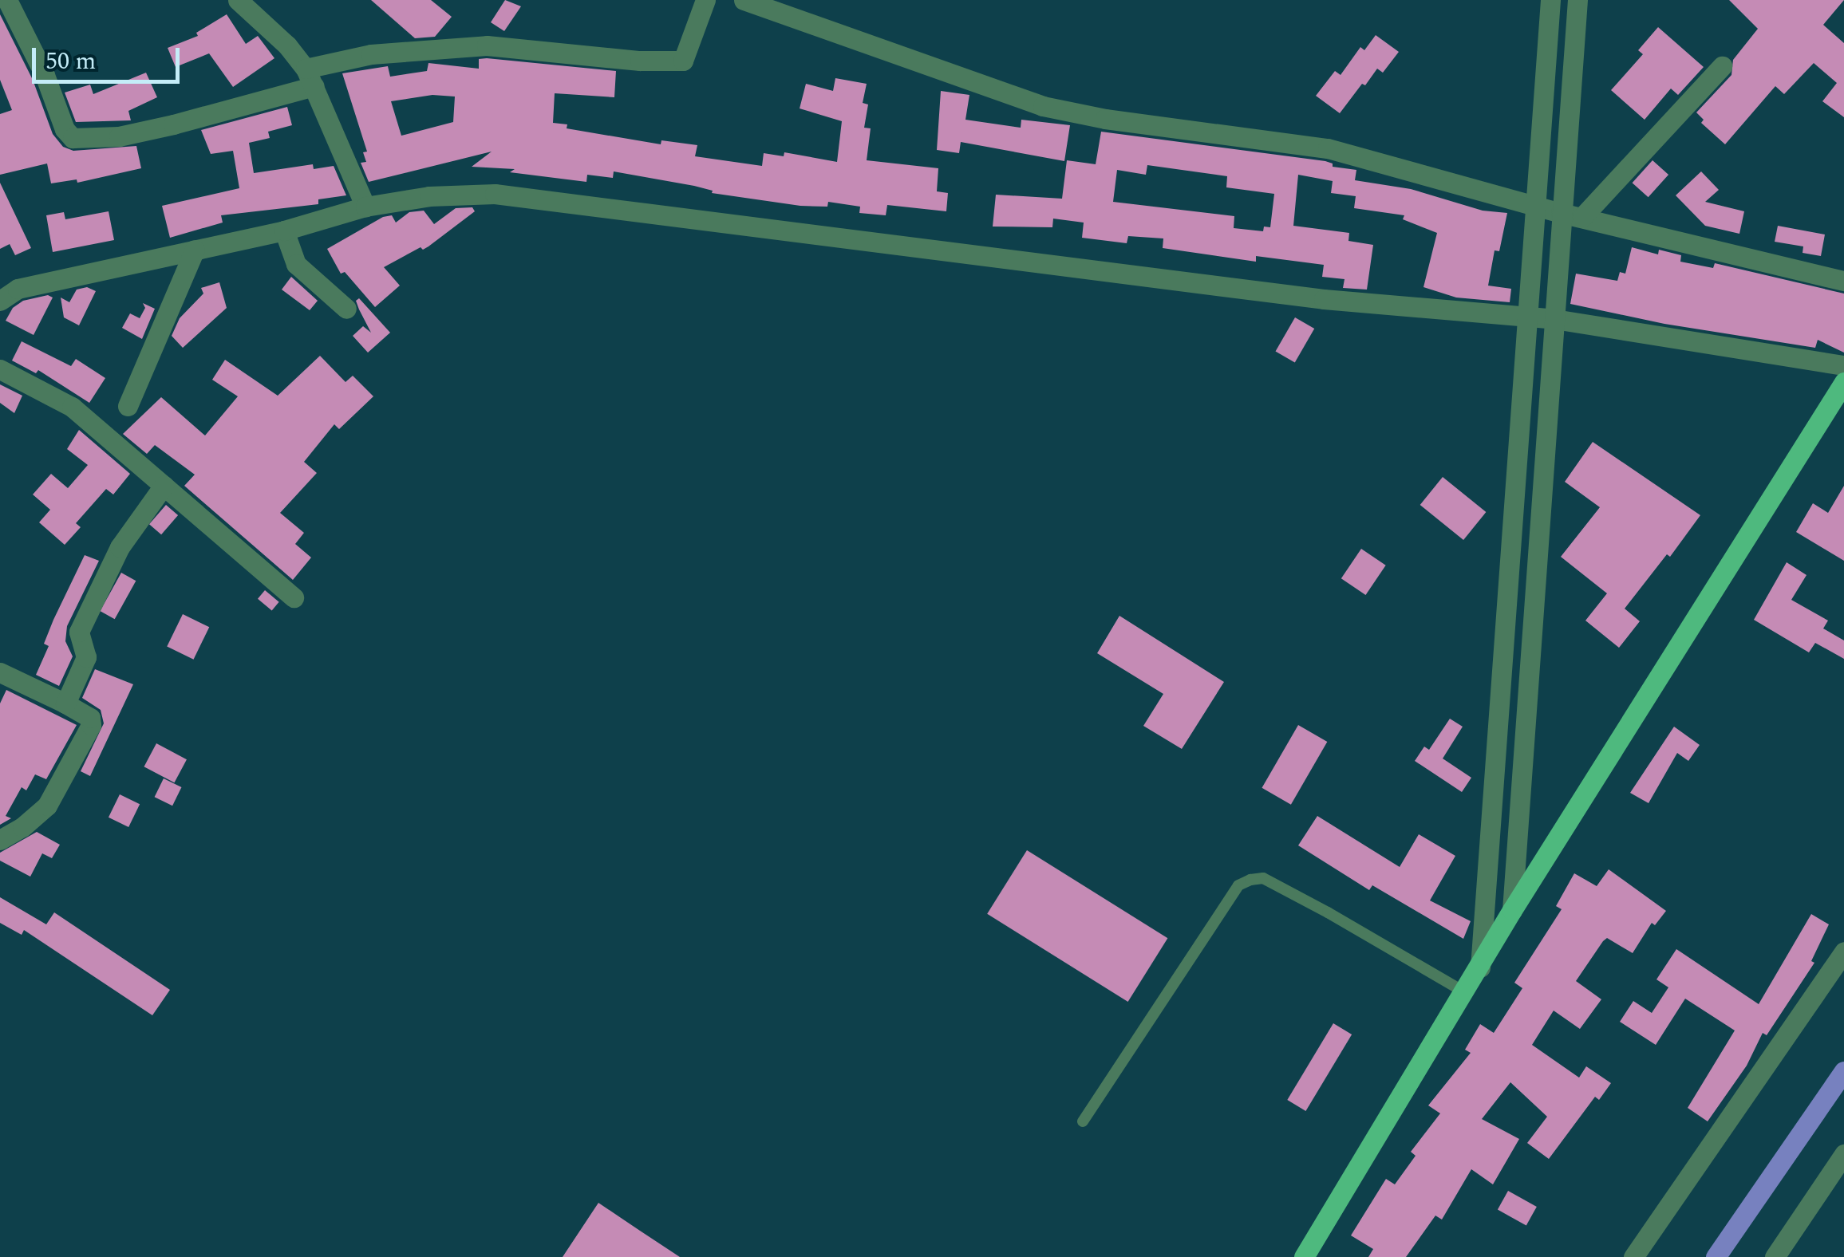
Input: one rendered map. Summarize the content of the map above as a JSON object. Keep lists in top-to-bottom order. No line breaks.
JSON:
{"scale_bar":"50 m"}
